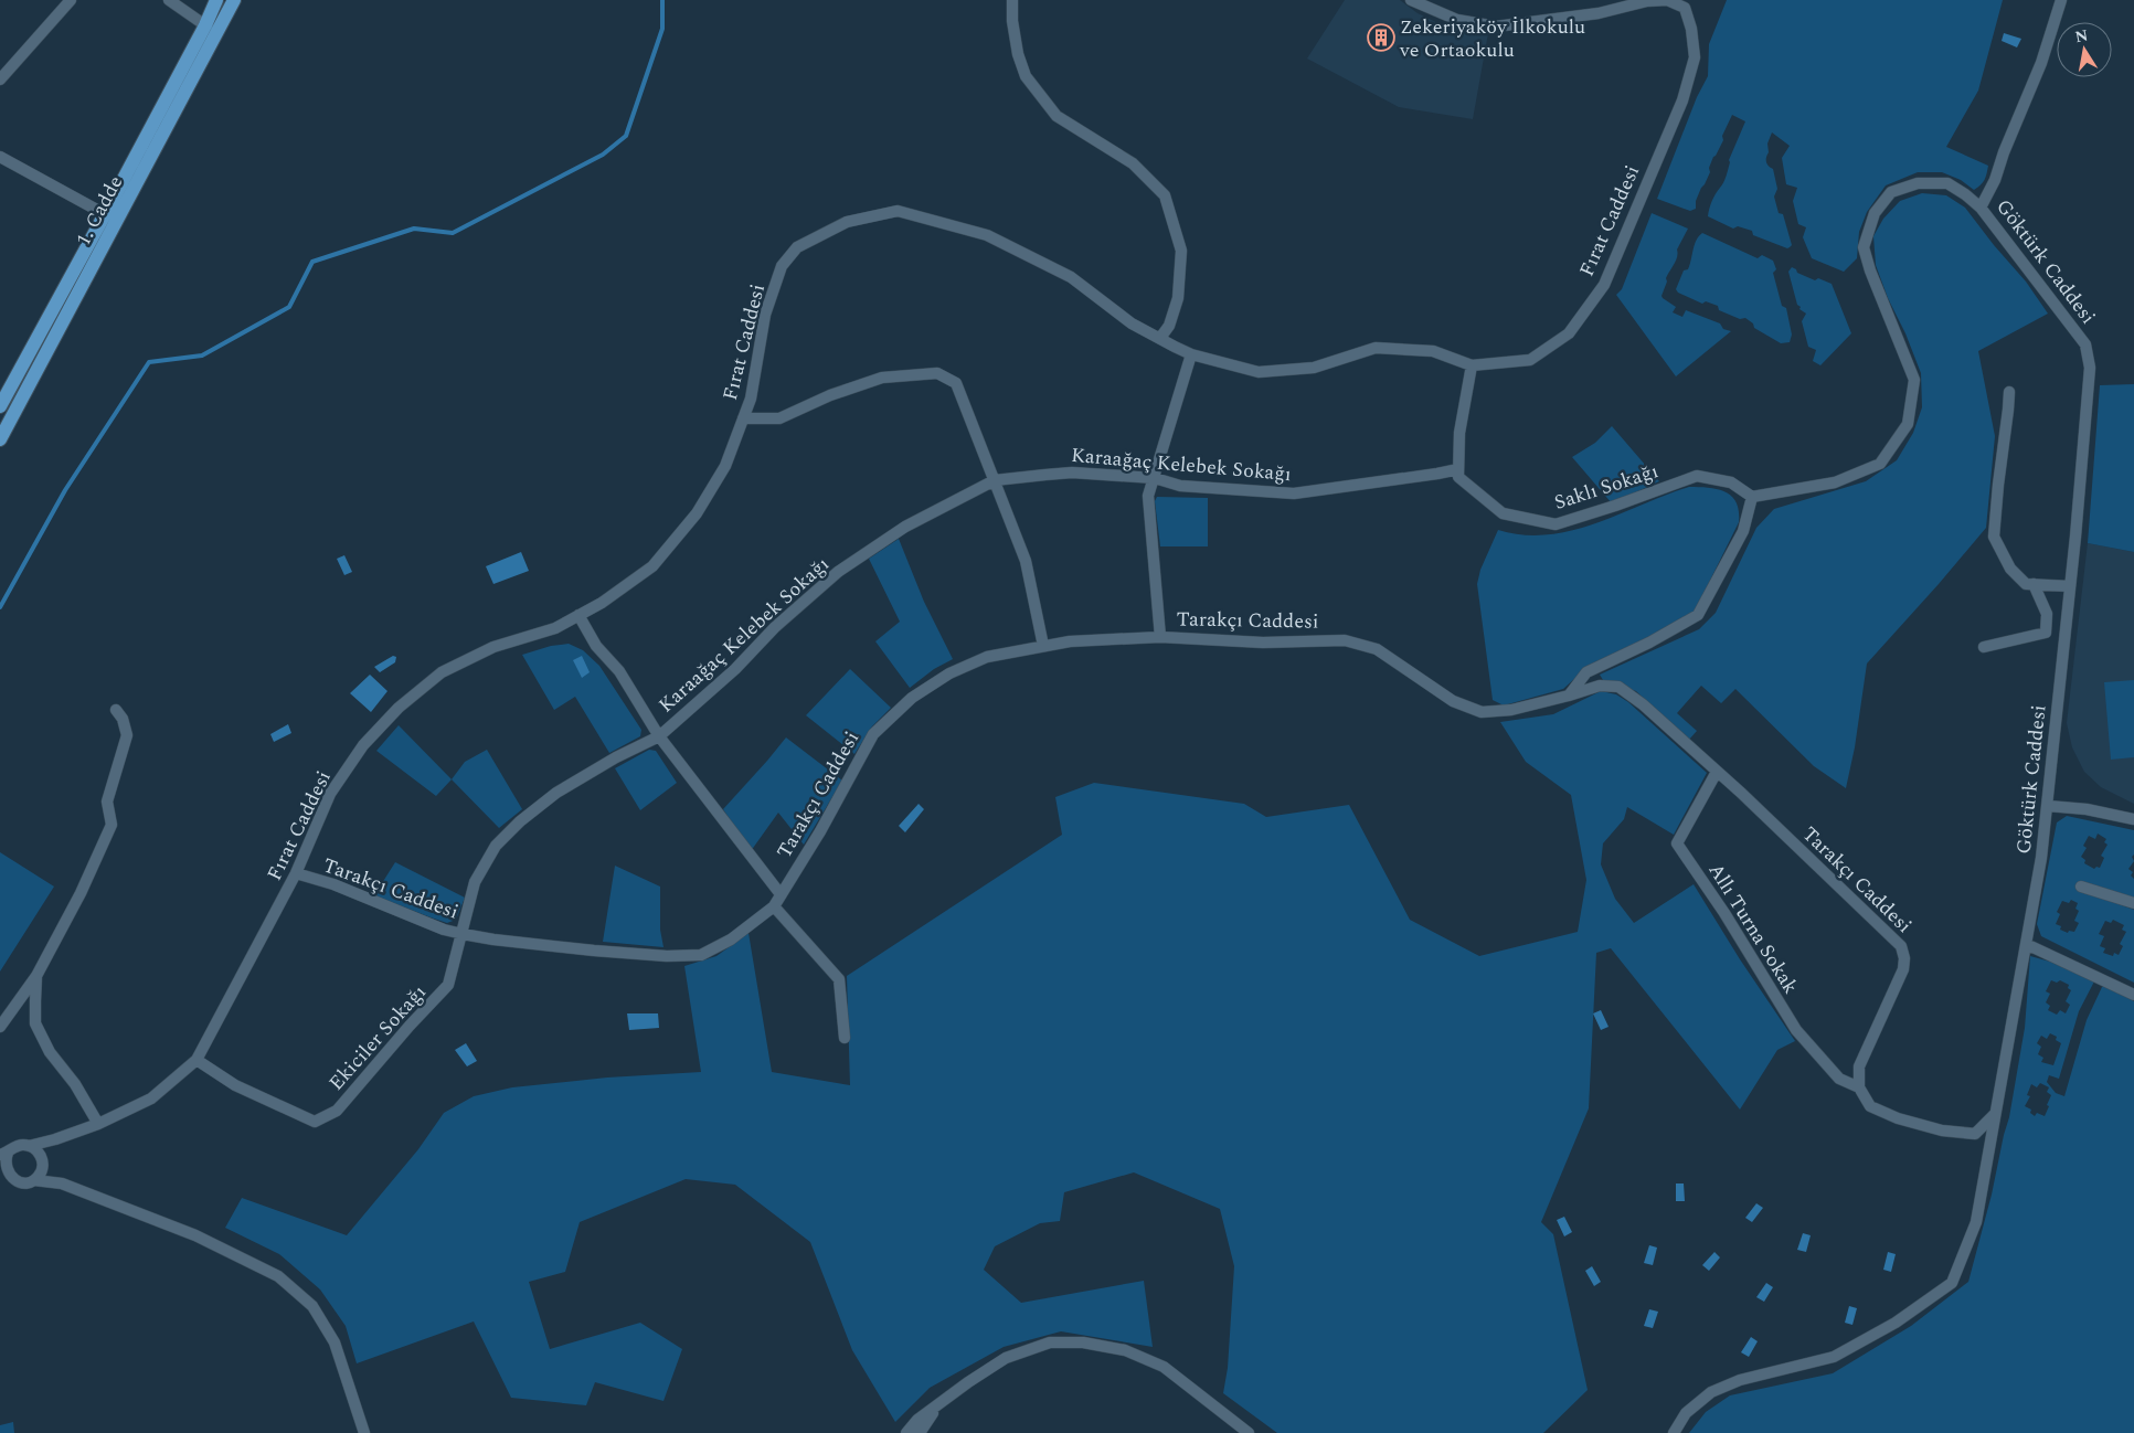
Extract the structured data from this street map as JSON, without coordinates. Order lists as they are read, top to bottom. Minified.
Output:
{"streets":{"main road":["1. Cadde"],"street":["Fırat Caddesi","Göktürk Caddesi","Karaağaç Kelebek Sokağı","Saklı Sokağı","Tarakçı Caddesi","Allı Turna Sokak","Ekiciler Sokağı"]},"crossings":[["Fırat Caddesi","Tarakçı Caddesi"],["Fırat Caddesi","Ekiciler Sokağı"],["Karaağaç Kelebek Sokağı","Saklı Sokağı"],["Karaağaç Kelebek Sokağı","Tarakçı Caddesi"],["Karaağaç Kelebek Sokağı","Ekiciler Sokağı"],["Tarakçı Caddesi","Allı Turna Sokak"],["Tarakçı Caddesi","Ekiciler Sokağı"]],"places":{"building":["Zekeriyaköy İlkokulu ve Ortaokulu"]},"north":"top"}
